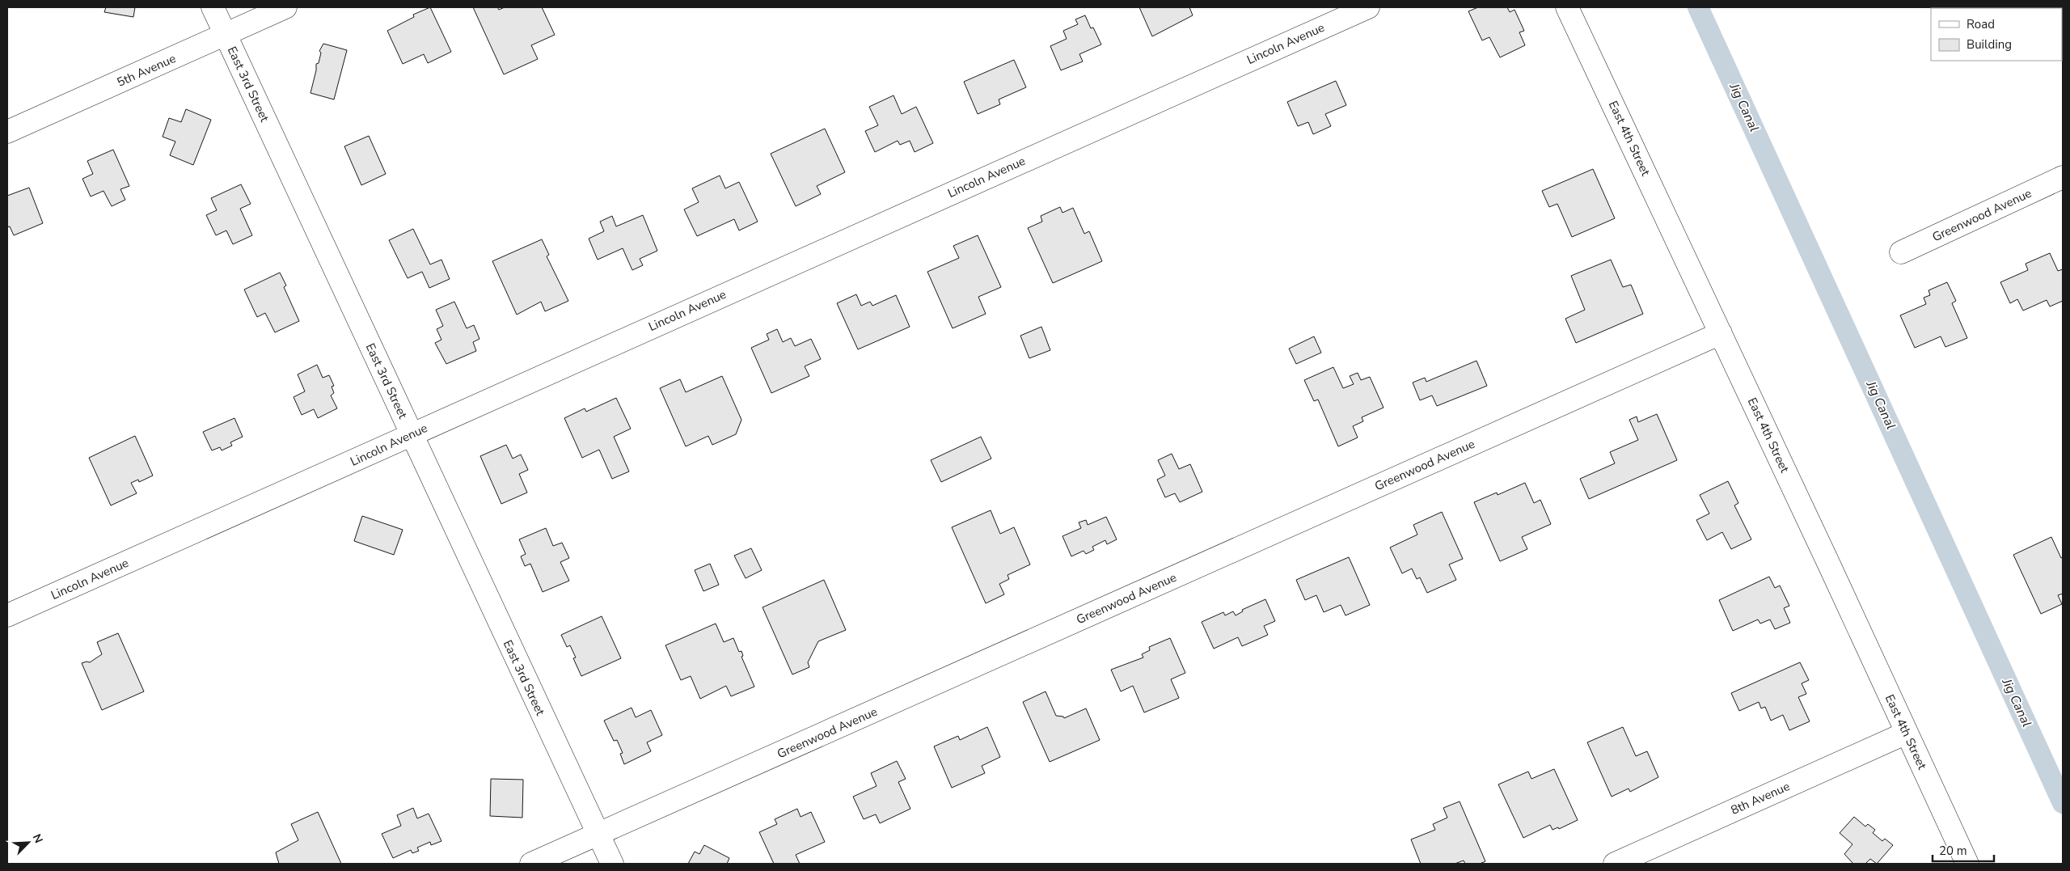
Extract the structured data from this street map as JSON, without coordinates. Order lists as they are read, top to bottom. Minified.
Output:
{"streets":{"street":["Lincoln Avenue","5th Avenue","East 3rd Street","East 4th Street","Greenwood Avenue","8th Avenue"]},"crossings":[["Lincoln Avenue","East 3rd Street"],["5th Avenue","East 3rd Street"],["East 3rd Street","Greenwood Avenue"],["East 4th Street","Greenwood Avenue"],["East 4th Street","8th Avenue"]],"water":["Jig Canal"],"legend":["Road","Building"],"scale_bar":"20 m","north":"top right"}
